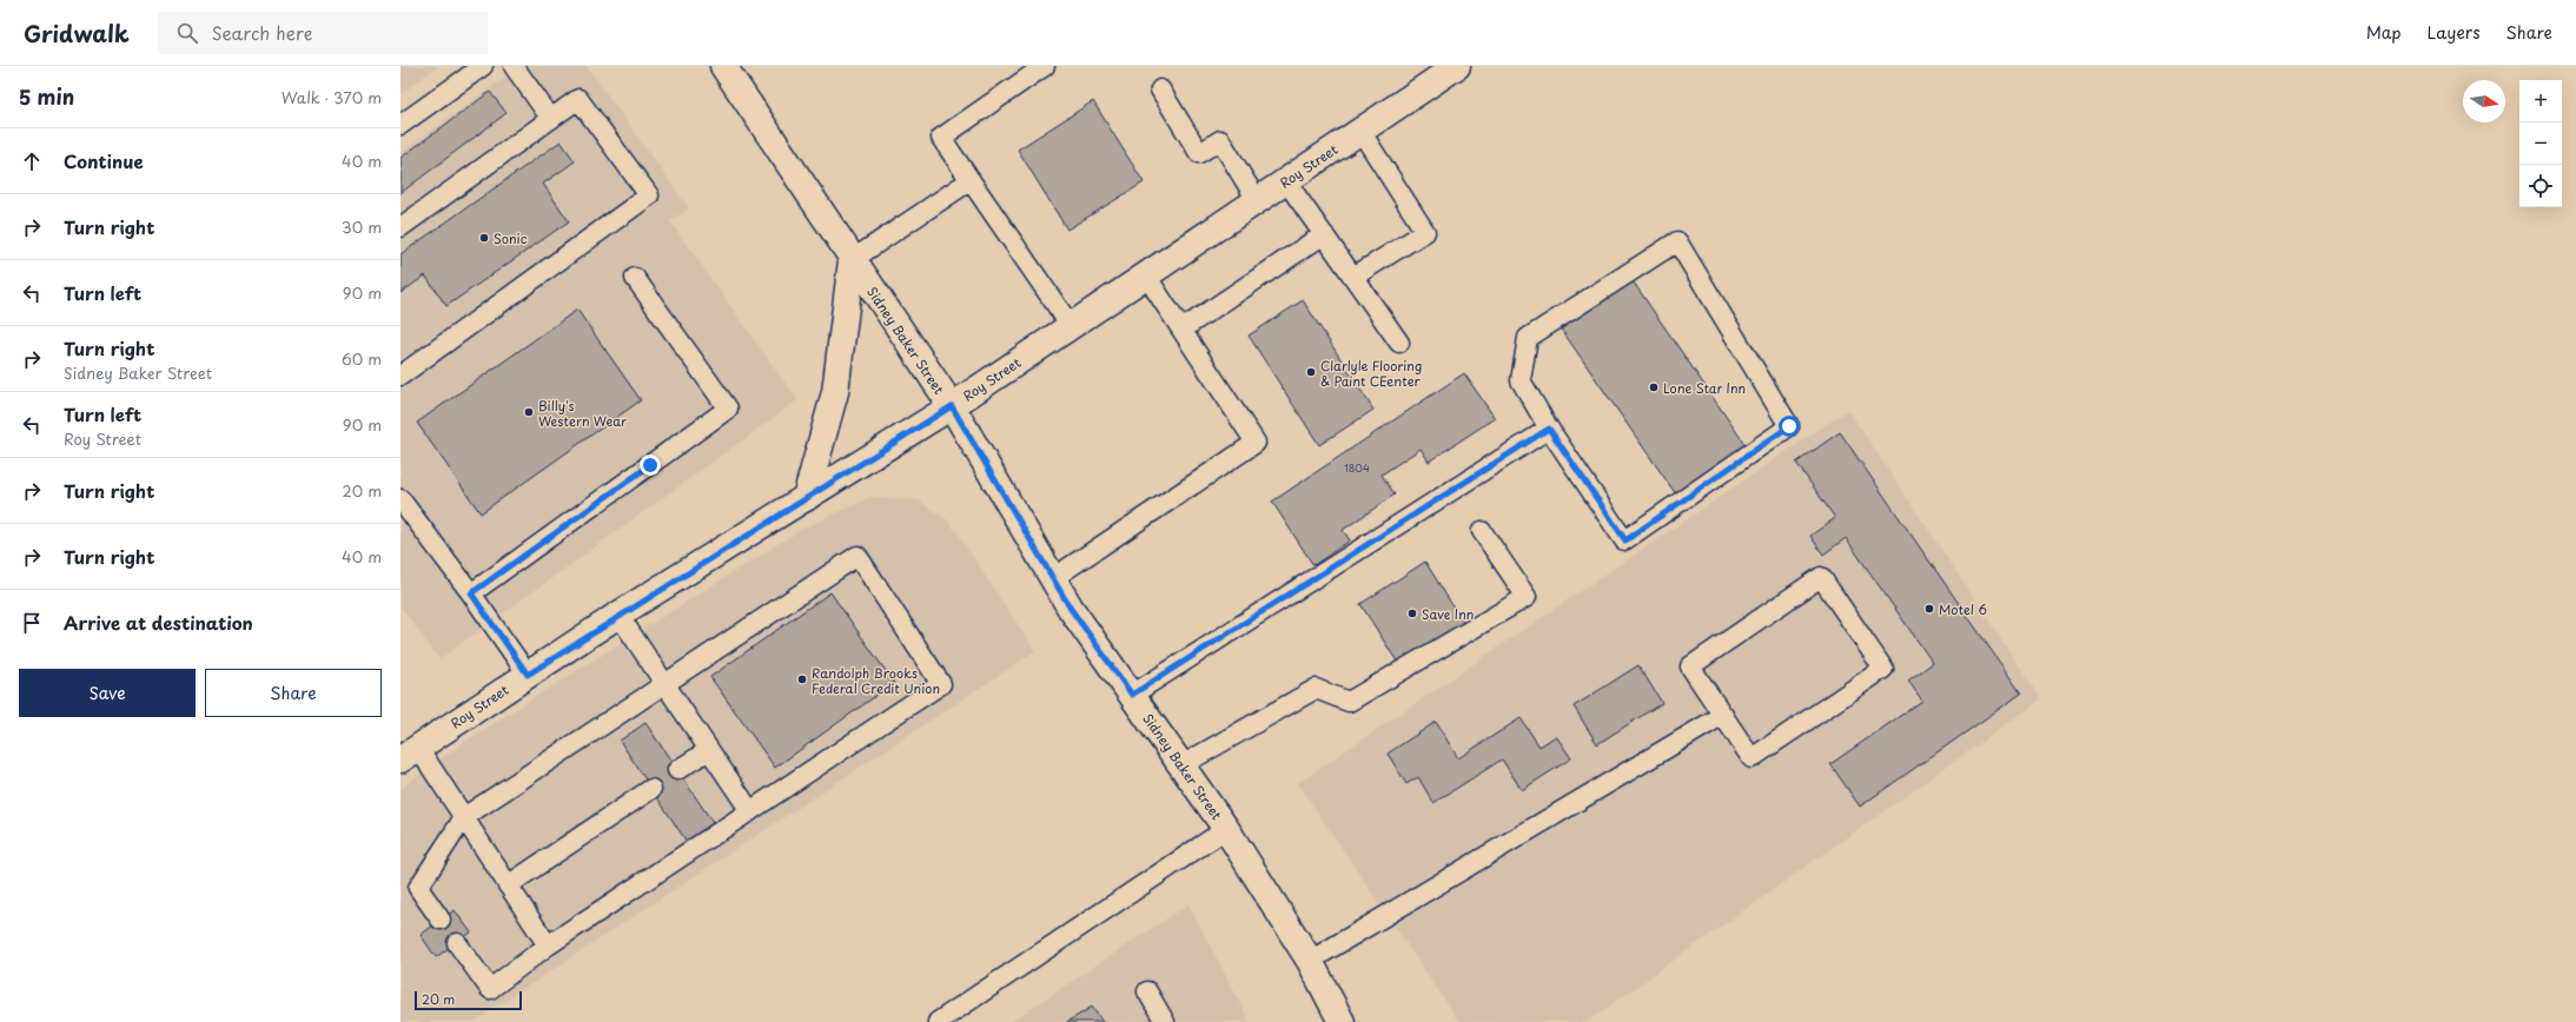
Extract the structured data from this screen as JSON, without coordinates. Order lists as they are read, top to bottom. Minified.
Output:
{"streets":{"main road":["Roy Street","Sidney Baker Street"]},"crossings":[["Roy Street","Sidney Baker Street"]],"places":["Sonic","Clarlyle Flooring & Paint CEenter","Lone Star Inn","Billy's Western Wear","Motel 6","Save Inn","Randolph Brooks Federal Credit Union"],"house_numbers":["1804"],"scale_bar":"20 m","north":"right","page":{"header":"Gridwalk","search":"Search here","nav":["Map","Layers","Share"],"heading":["5 min","Walk · 370 m"],"map_buttons":["+","−"],"list":[["Continue","40 m"],["Turn right","30 m"],["Turn left","90 m"],["Turn right","Sidney Baker Street","60 m"],["Turn left","Roy Street","90 m"],["Turn right","20 m"],["Turn right","40 m"],"Arrive at destination"],"buttons":["Save","Share"],"scale":"20 m"}}
